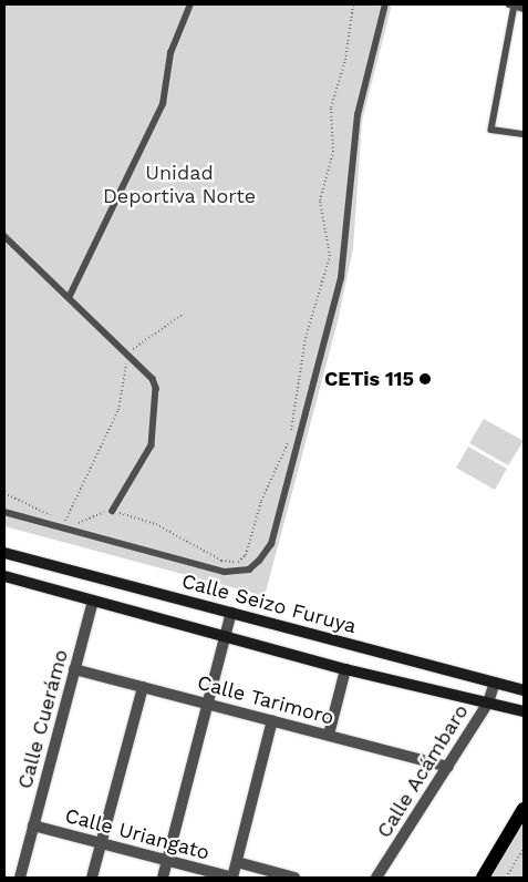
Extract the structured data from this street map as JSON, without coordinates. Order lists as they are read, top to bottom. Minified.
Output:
{"streets":{"street":["Calle Seizo Furuya","Calle Tarimoro","Calle Cuerámo","Calle Acámbaro","Calle Uriangato"]},"crossings":[["Calle Seizo Furuya","Calle Acámbaro"],["Calle Tarimoro","Calle Cuerámo"],["Calle Tarimoro","Calle Acámbaro"],["Calle Cuerámo","Calle Uriangato"]],"parks":["Unidad Deportiva Norte"],"places":["CETis 115"]}
